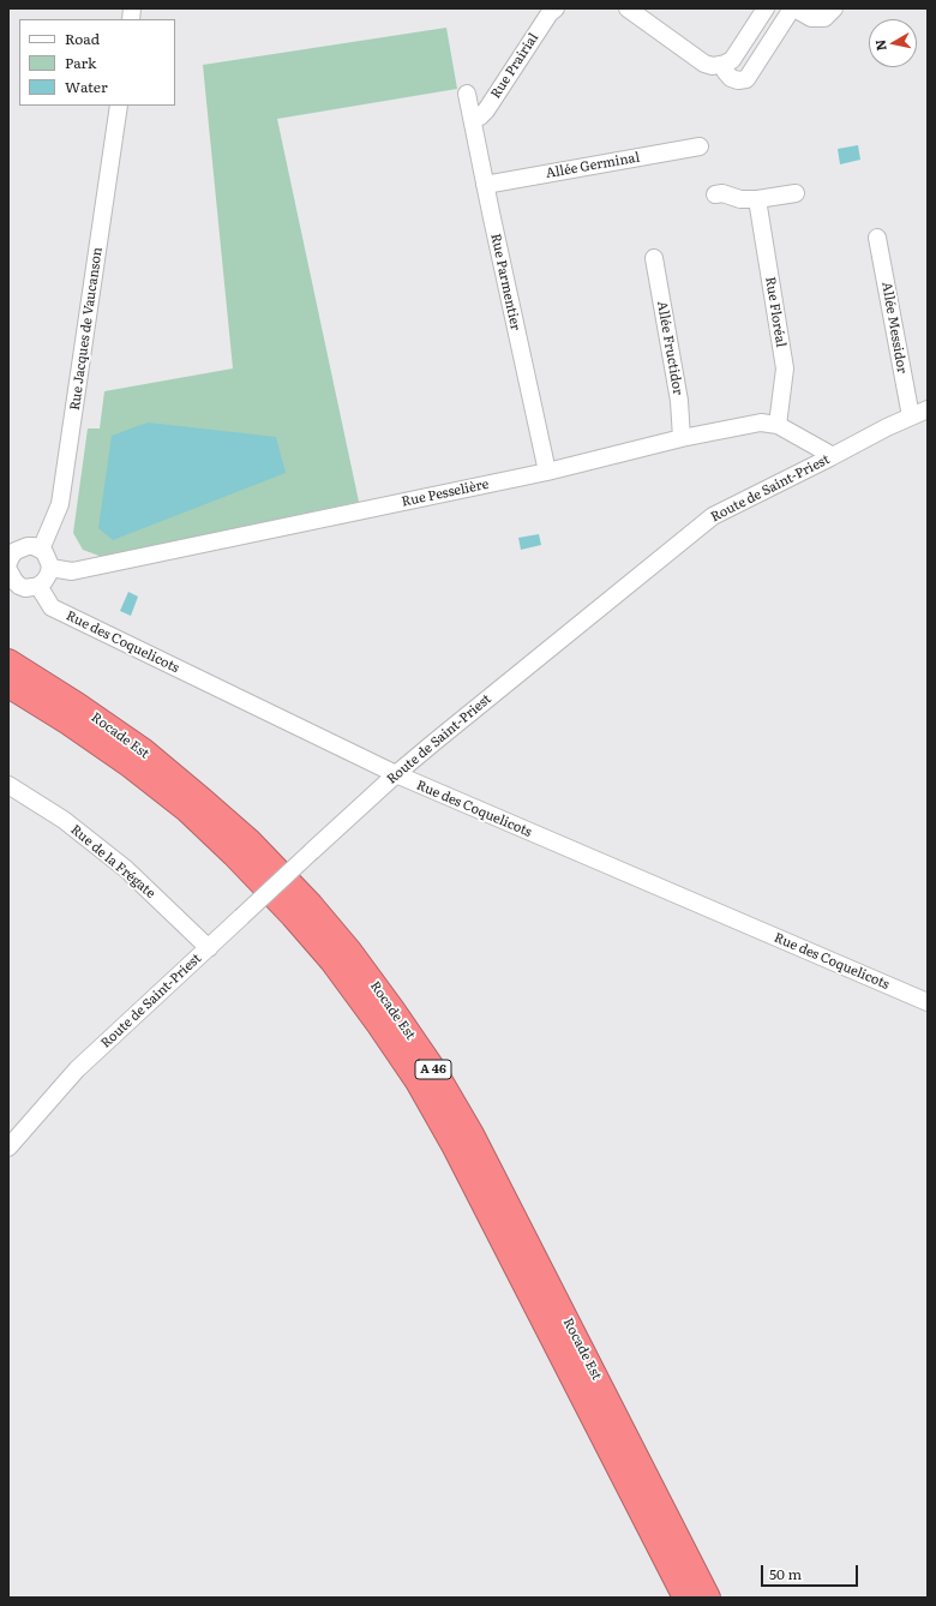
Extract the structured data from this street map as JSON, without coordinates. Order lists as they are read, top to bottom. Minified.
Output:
{"streets":{"highway":["Rocade Est","A 46"],"street":["Rue Prairial","Allée Germinal","Rue Parmentier","Rue Floréal","Allée Messidor","Rue Jacques de Vaucanson","Allée Fructidor","Route de Saint-Priest","Rue Pesselière","Rue des Coquelicots","Rue de la Frégate"]},"crossings":[["Rue Prairial","Rue Parmentier"],["Allée Germinal","Rue Parmentier"],["Rue Parmentier","Rue Pesselière"],["Rue Floréal","Rue Pesselière"],["Allée Messidor","Route de Saint-Priest"],["Allée Fructidor","Rue Pesselière"],["Route de Saint-Priest","Rue Pesselière"],["Route de Saint-Priest","Rue des Coquelicots"],["Route de Saint-Priest","Rue de la Frégate"]],"legend":["Road","Park","Water"],"scale_bar":"50 m","north":"left"}
